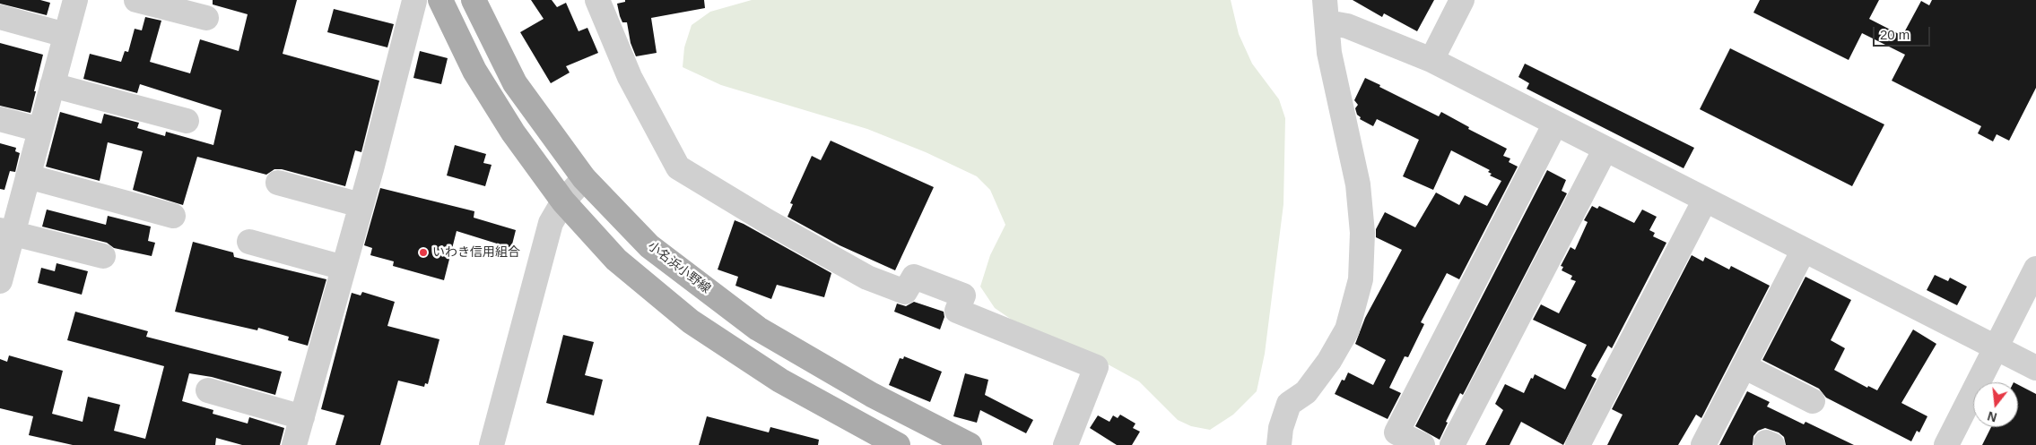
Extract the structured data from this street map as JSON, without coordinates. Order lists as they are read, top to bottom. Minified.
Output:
{"streets":{"main road":["小名浜小野線"]},"places":["いわき信用組合"],"scale_bar":"20 m","north":"bottom"}
